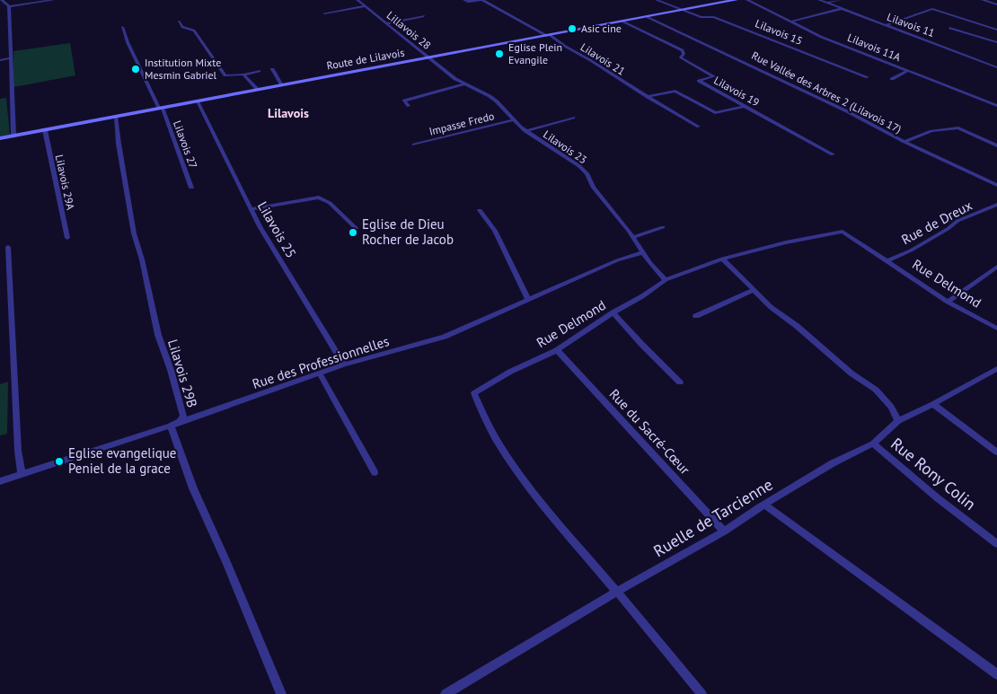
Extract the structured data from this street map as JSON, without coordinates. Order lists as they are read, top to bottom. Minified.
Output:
{"streets":{"main road":["Route de Lilavois"],"street":["Lilavois 11","Lillavois 28","Lilavois 15","Lilavois 11A","Lilavois 21","Lilavois 19","Rue Vallée des Arbres 2 (Lilavois 17)","Impasse Fredo","Lilavois 27","Lilavois 23","Lilavois 29A","Rue de Dreux","Lilavois 25","Rue Delmond","Rue des Professionnelles","Lilavois 29B","Rue du Sacré-Cœur","Rue Rony Colin","Ruelle de Tarcienne"]},"crossings":[["Lillavois 28","Route de Lilavois"],["Lillavois 28","Lilavois 23"],["Lilavois 15","Route de Lilavois"],["Route de Lilavois","Lilavois 21"],["Route de Lilavois","Lilavois 19"],["Route de Lilavois","Rue Vallée des Arbres 2 (Lilavois 17)"],["Route de Lilavois","Lilavois 27"],["Route de Lilavois","Lilavois 23"],["Route de Lilavois","Lilavois 29A"],["Route de Lilavois","Lilavois 25"],["Route de Lilavois","Lilavois 29B"],["Impasse Fredo","Lilavois 23"],["Lilavois 23","Rue Delmond"],["Lilavois 23","Rue des Professionnelles"],["Rue de Dreux","Rue Delmond"],["Lilavois 25","Rue des Professionnelles"],["Rue Delmond","Rue du Sacré-Cœur"],["Rue Delmond","Ruelle de Tarcienne"],["Rue des Professionnelles","Lilavois 29B"],["Rue du Sacré-Cœur","Ruelle de Tarcienne"],["Rue Rony Colin","Ruelle de Tarcienne"]],"districts":["Lilavois"],"places":["Asic cine","Eglise Plein Evangile","Institution Mixte Mesmin Gabriel","Eglise de Dieu Rocher de Jacob","Eglise evangelique Peniel de la grace"]}
